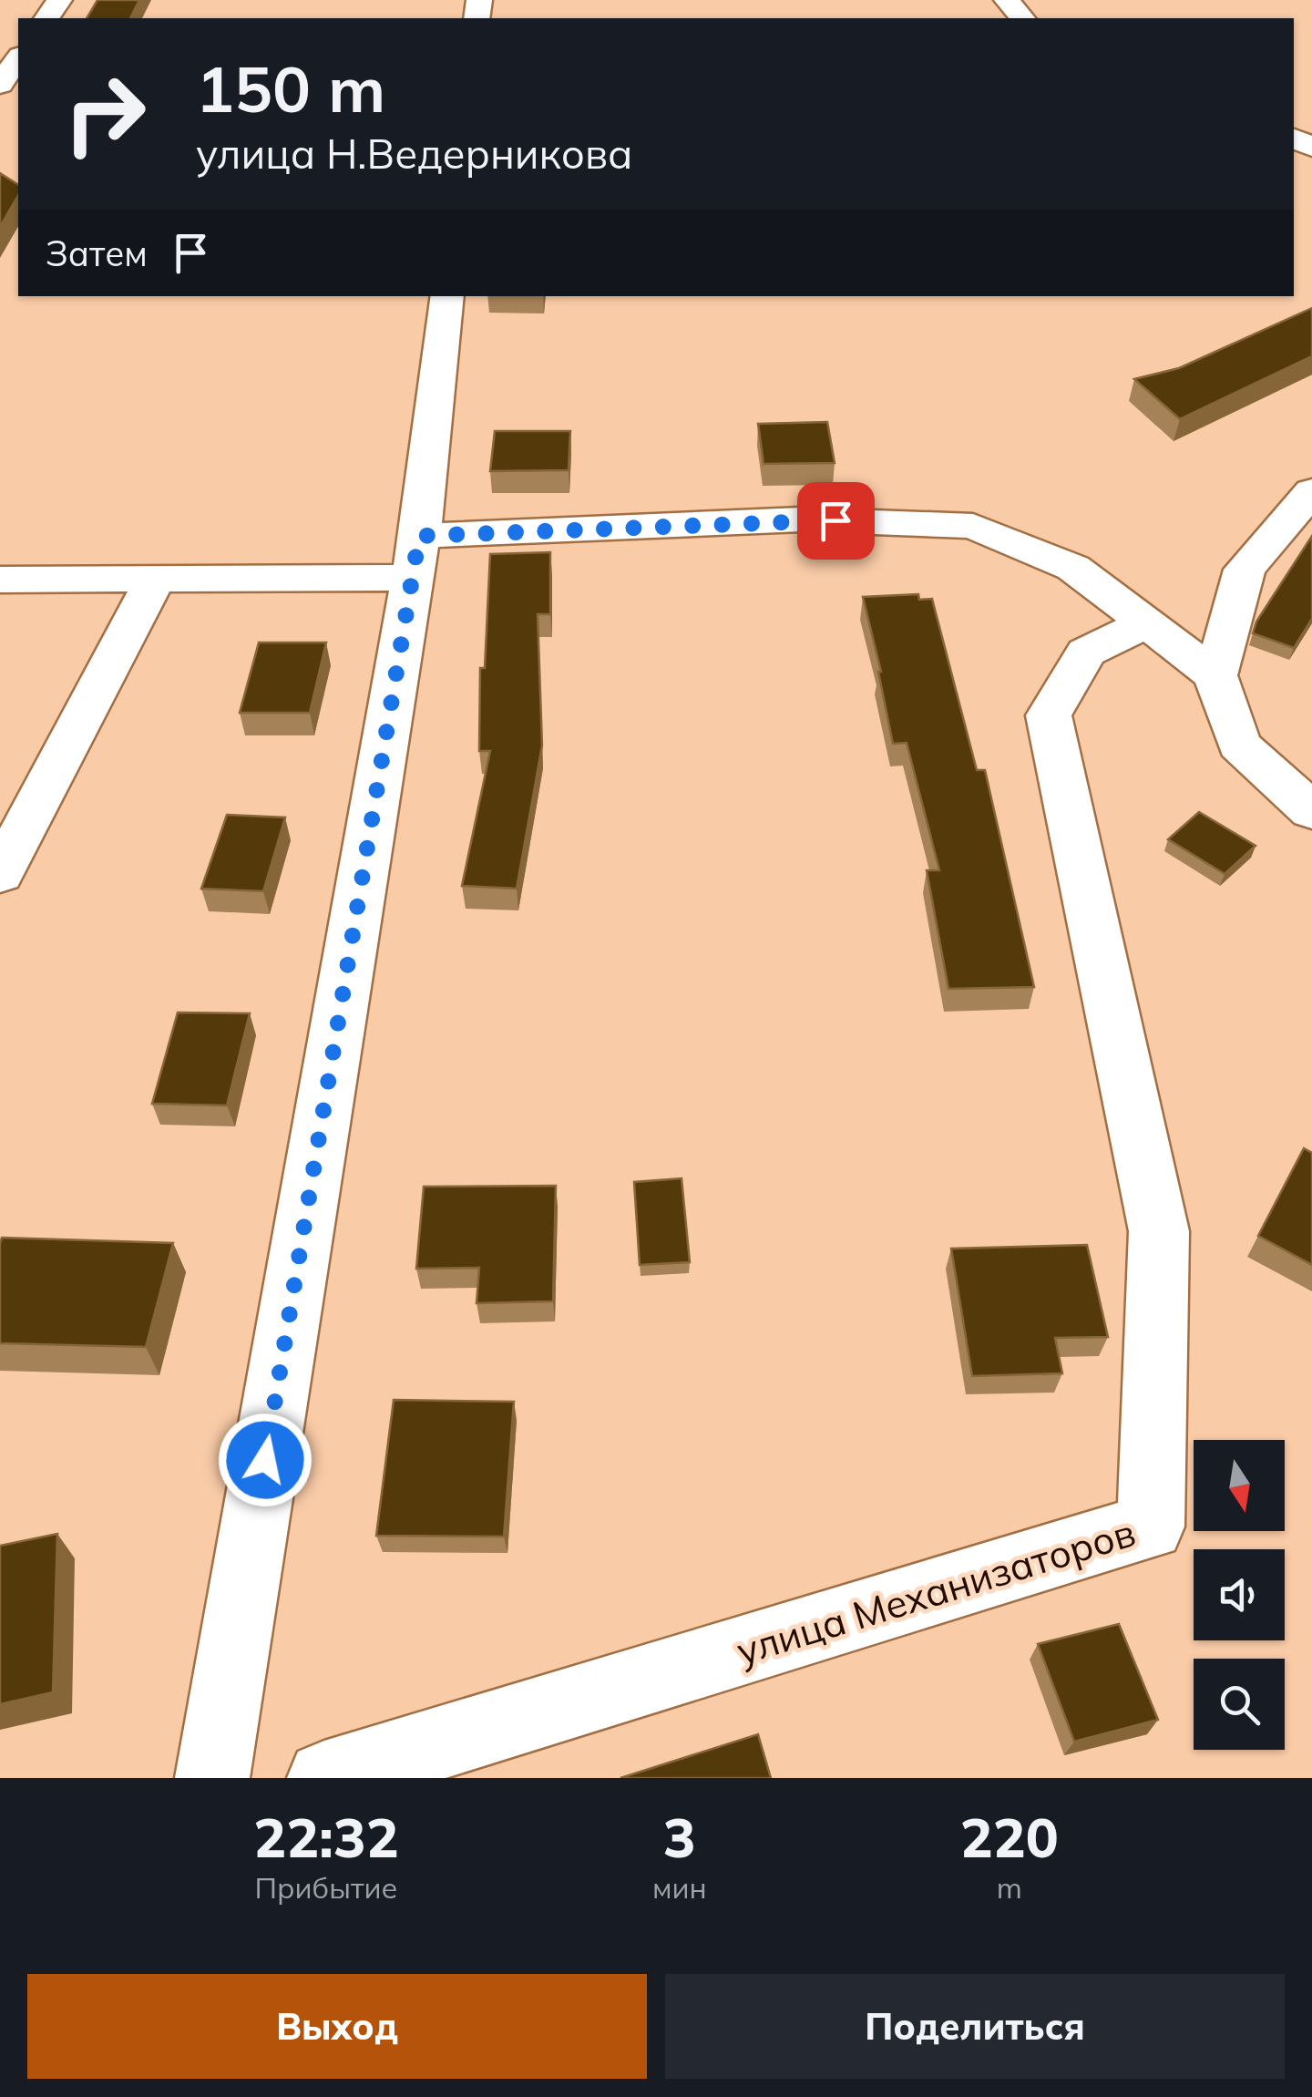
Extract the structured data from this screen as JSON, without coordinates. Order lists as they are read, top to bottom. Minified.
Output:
{"streets":{"street":["улица Механизаторов"]},"north":"bottom","page":{"turn":["150 m","улица Н.Ведерникова"],"then":"Затем","eta":["22:32","Прибытие","3","мин","220","m"],"buttons":["Выход","Поделиться"]}}
